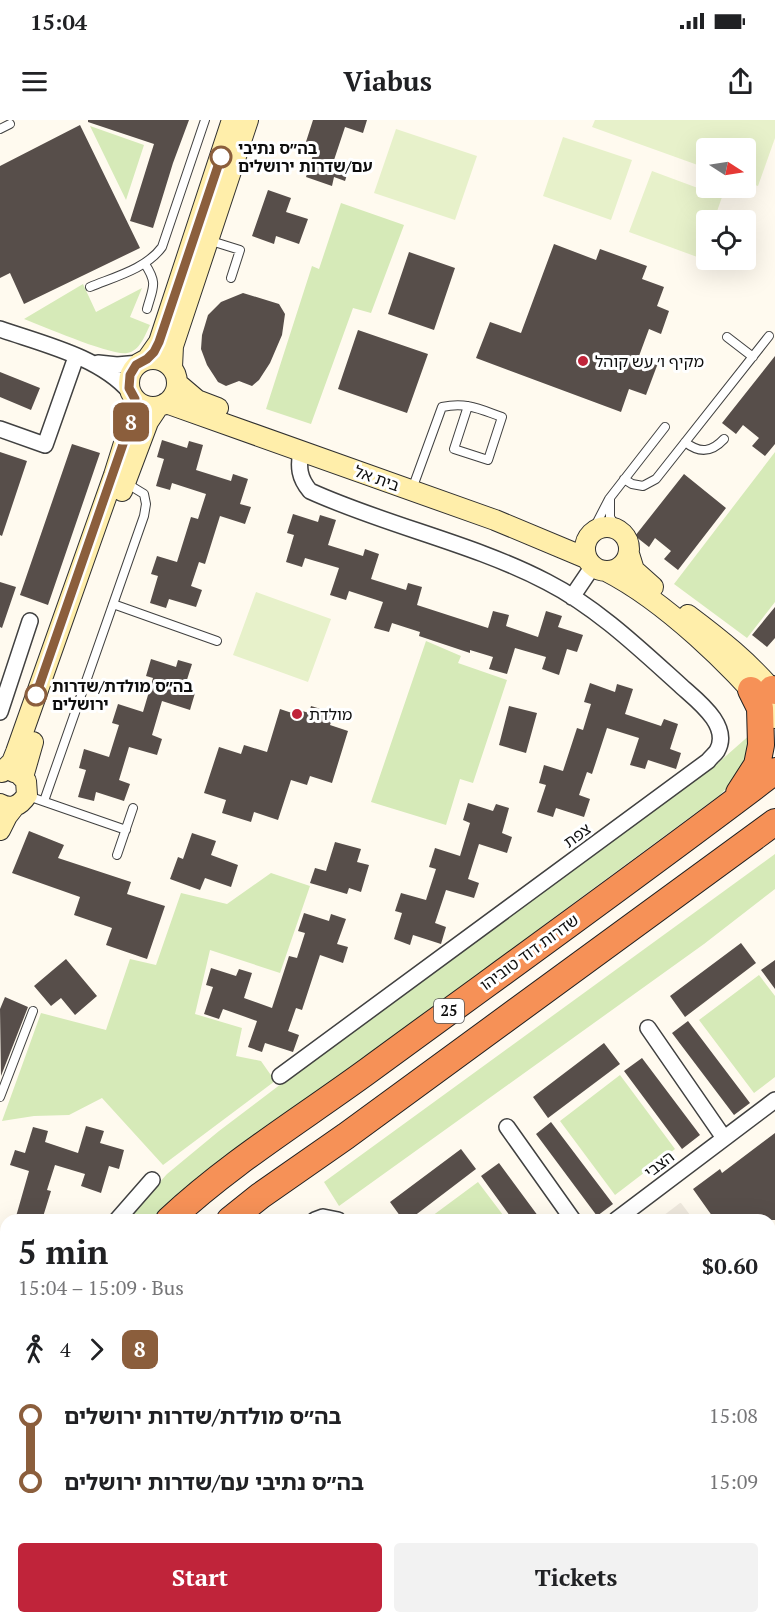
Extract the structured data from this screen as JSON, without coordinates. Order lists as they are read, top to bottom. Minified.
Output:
{"streets":{"highway":["שדרות דוד טוביהו","25"],"street":["בית אל","צפת","הצבי"]},"crossings":[["בית אל","צפת"]],"places":["בה״ס נתיבי עם/שדרות ירושלים","מקיף ו׳ עש קוהל","בה״ס מולדת/שדרות ירושלים","מולדת"],"lines":["bus line 8"],"north":"right","page":{"status":"15:04","header":"Viabus","on_map":"8","heading":["5 min","15:04 – 15:09 · Bus","$0.60"],"legs":["4","8"],"list":[{"name":"בה״ס מולדת/שדרות ירושלים","value":"15:08"},{"name":"בה״ס נתיבי עם/שדרות ירושלים","value":"15:09"}],"buttons":["Start","Tickets"]}}
